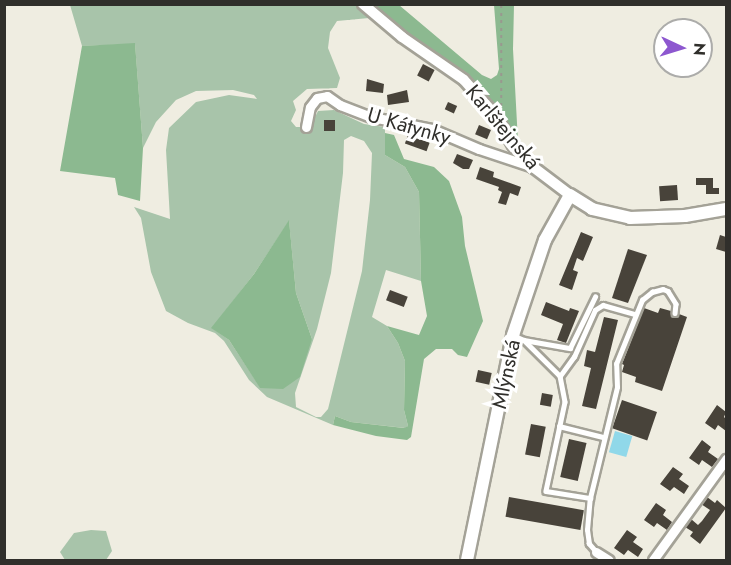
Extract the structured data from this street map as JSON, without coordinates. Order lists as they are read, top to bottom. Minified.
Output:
{"streets":{"main road":["Karlštejnská","Mlýnská"],"street":["U Kátynky"]},"crossings":[["U Kátynky","Karlštejnská"],["Karlštejnská","Mlýnská"]],"north":"right"}
